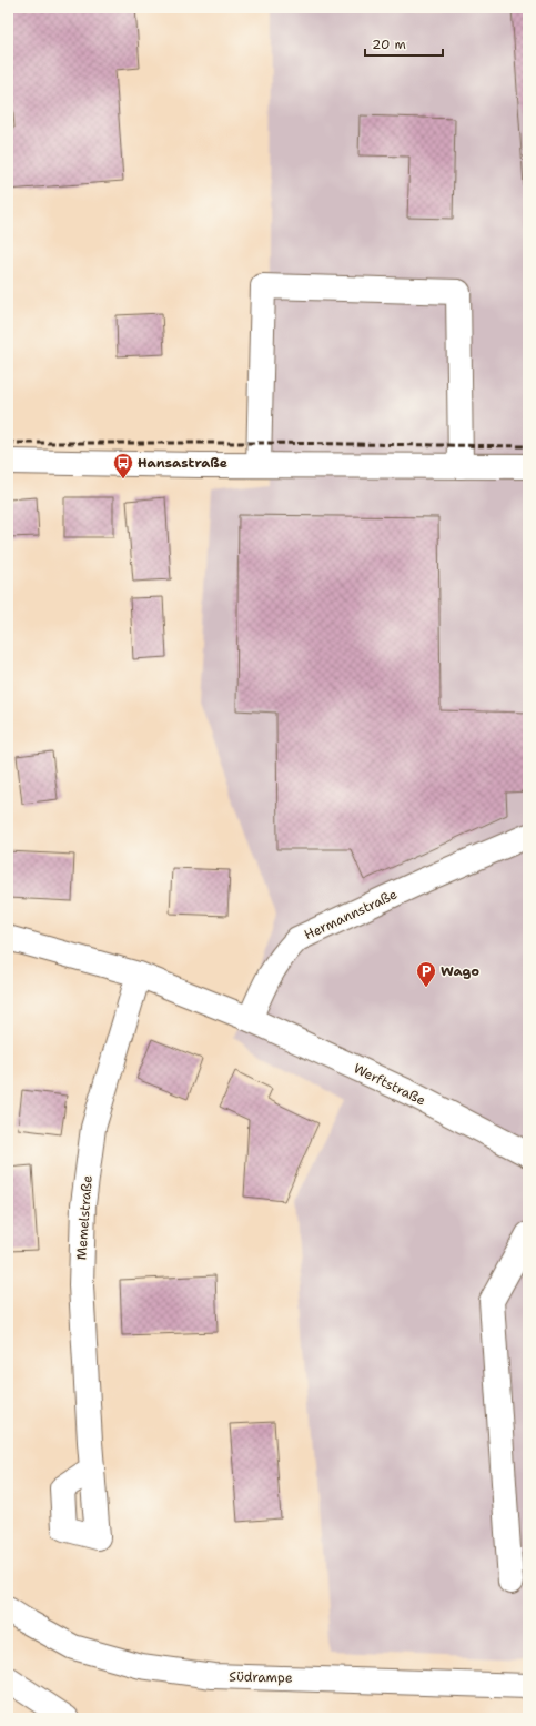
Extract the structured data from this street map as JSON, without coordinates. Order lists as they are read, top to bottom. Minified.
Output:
{"streets":{"street":["Hermannstraße","Werftstraße","Memelstraße","Südrampe"]},"crossings":[["Hermannstraße","Werftstraße"]],"places":{"bus stop":["Hansastraße"],"parking":["Wago"]},"scale_bar":"20 m"}
